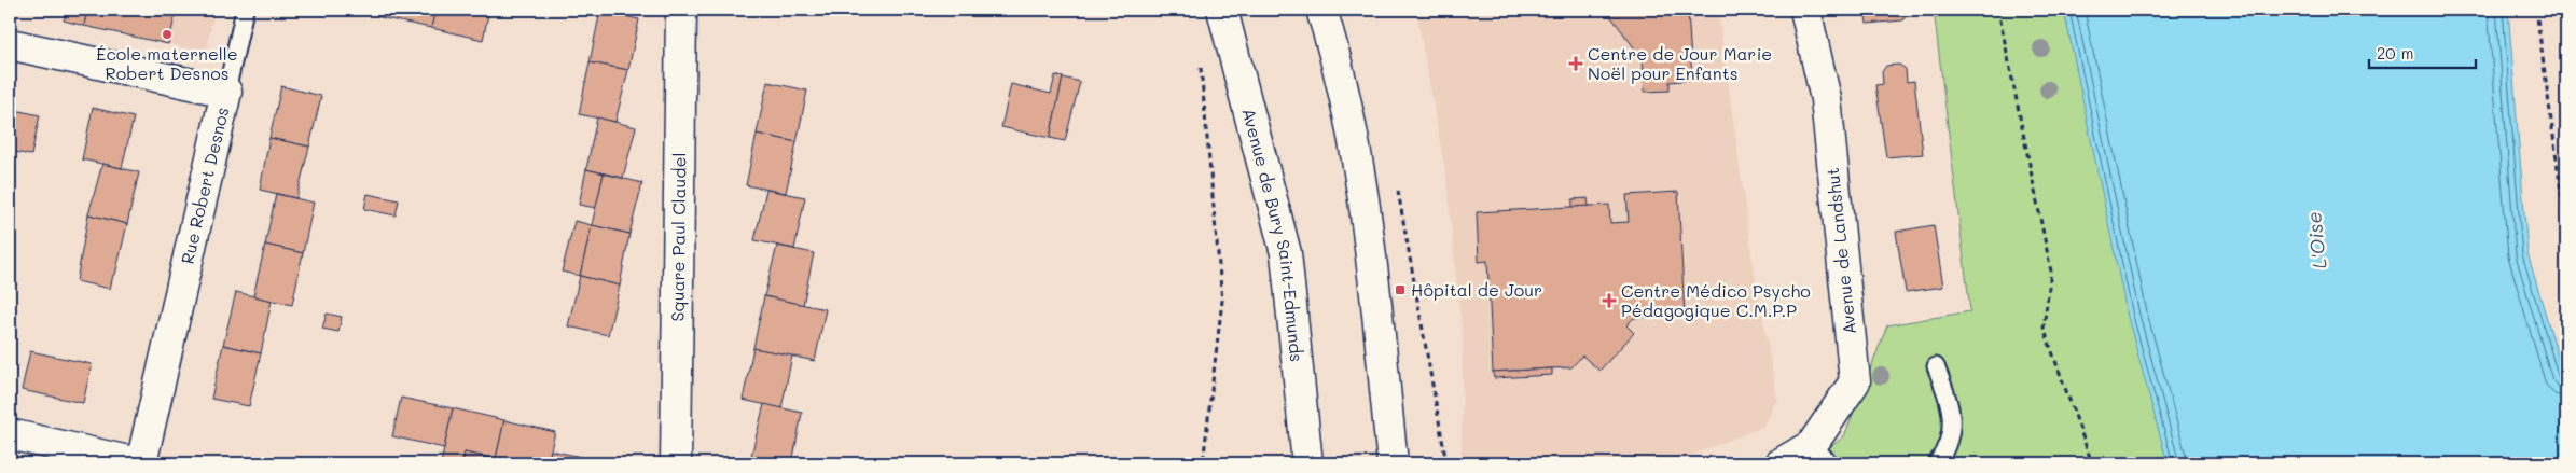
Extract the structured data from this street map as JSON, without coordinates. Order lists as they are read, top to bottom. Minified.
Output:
{"streets":{"street":["Rue Robert Desnos","Avenue de Bury Saint-Edmunds","Square Paul Claudel","Avenue de Landshut"]},"water":["L'Oise"],"places":{"other":["École maternelle Robert Desnos"],"health":["Centre de Jour Marie Noël pour Enfants","Centre Médico Psycho Pédagogique C.M.P.P"],"transit":["Hôpital de Jour"]},"scale_bar":"20 m"}
